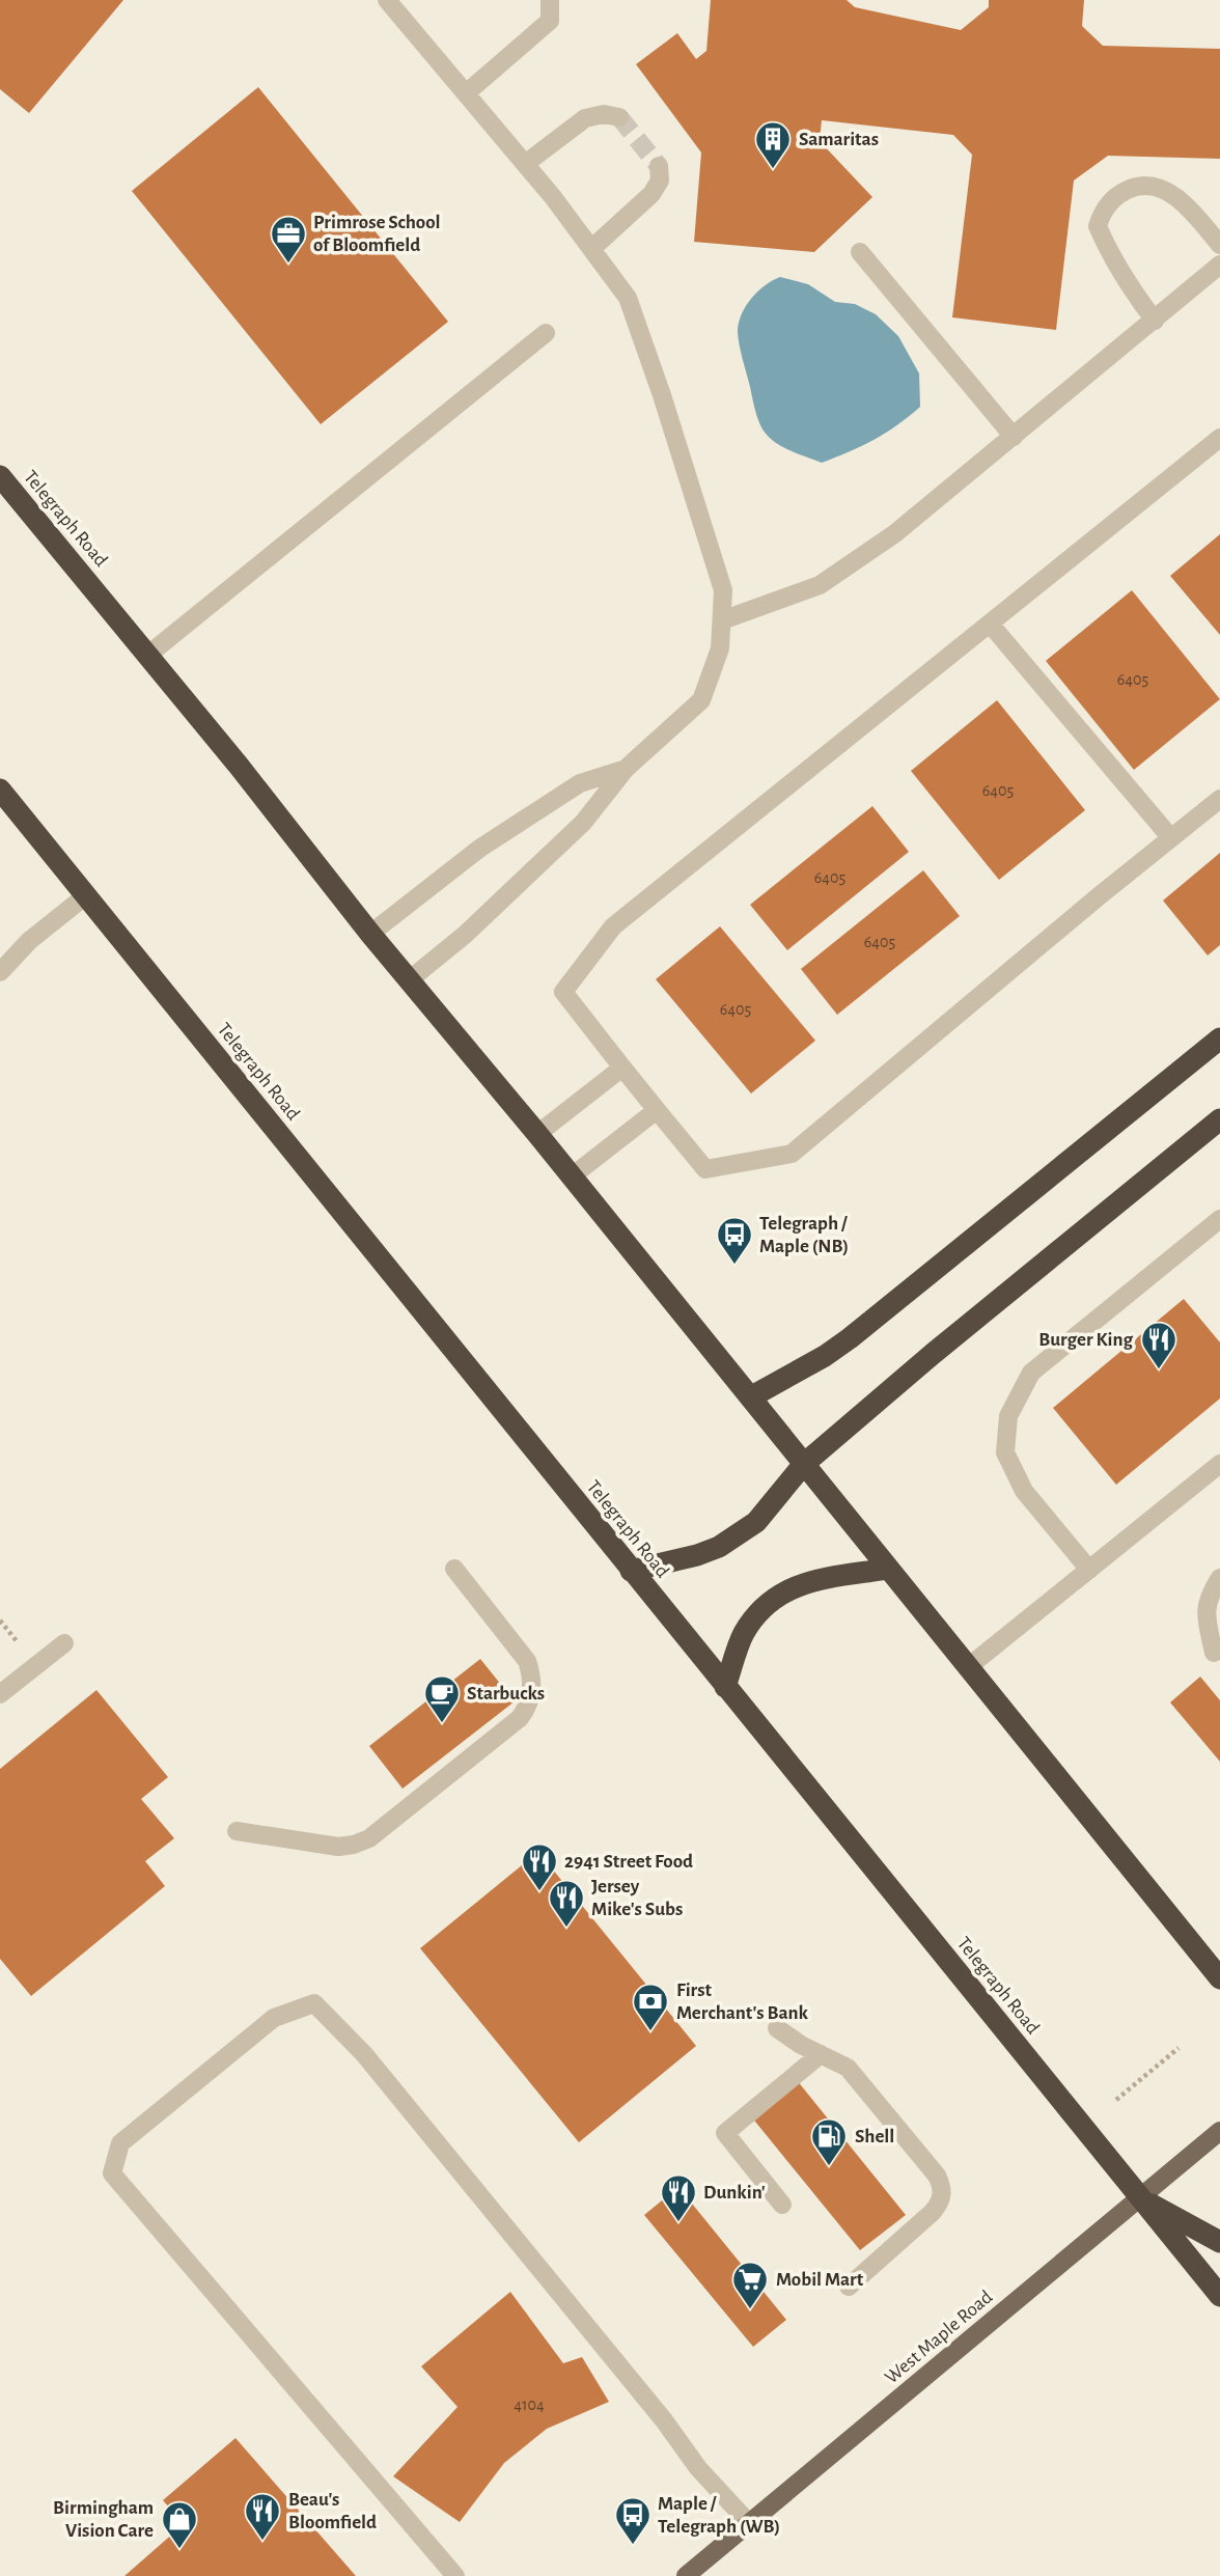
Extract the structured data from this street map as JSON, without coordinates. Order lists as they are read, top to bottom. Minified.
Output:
{"streets":{"highway":["Telegraph Road"],"main road":["West Maple Road"]},"crossings":[["Telegraph Road","West Maple Road"]],"places":{"building":["Samaritas"],"office":["Primrose School of Bloomfield"],"bus stop":["Telegraph / Maple (NB)","Maple / Telegraph (WB)"],"restaurant":["Burger King","2941 Street Food","Jersey Mike's Subs","Dunkin'","Beau's Bloomfield"],"cafe":["Starbucks"],"bank":["First Merchant's Bank"],"fuel station":["Shell"],"supermarket":["Mobil Mart"],"shop":["Birmingham Vision Care"]},"house_numbers":["6405","6405","6405","6405","6405","4104"]}
